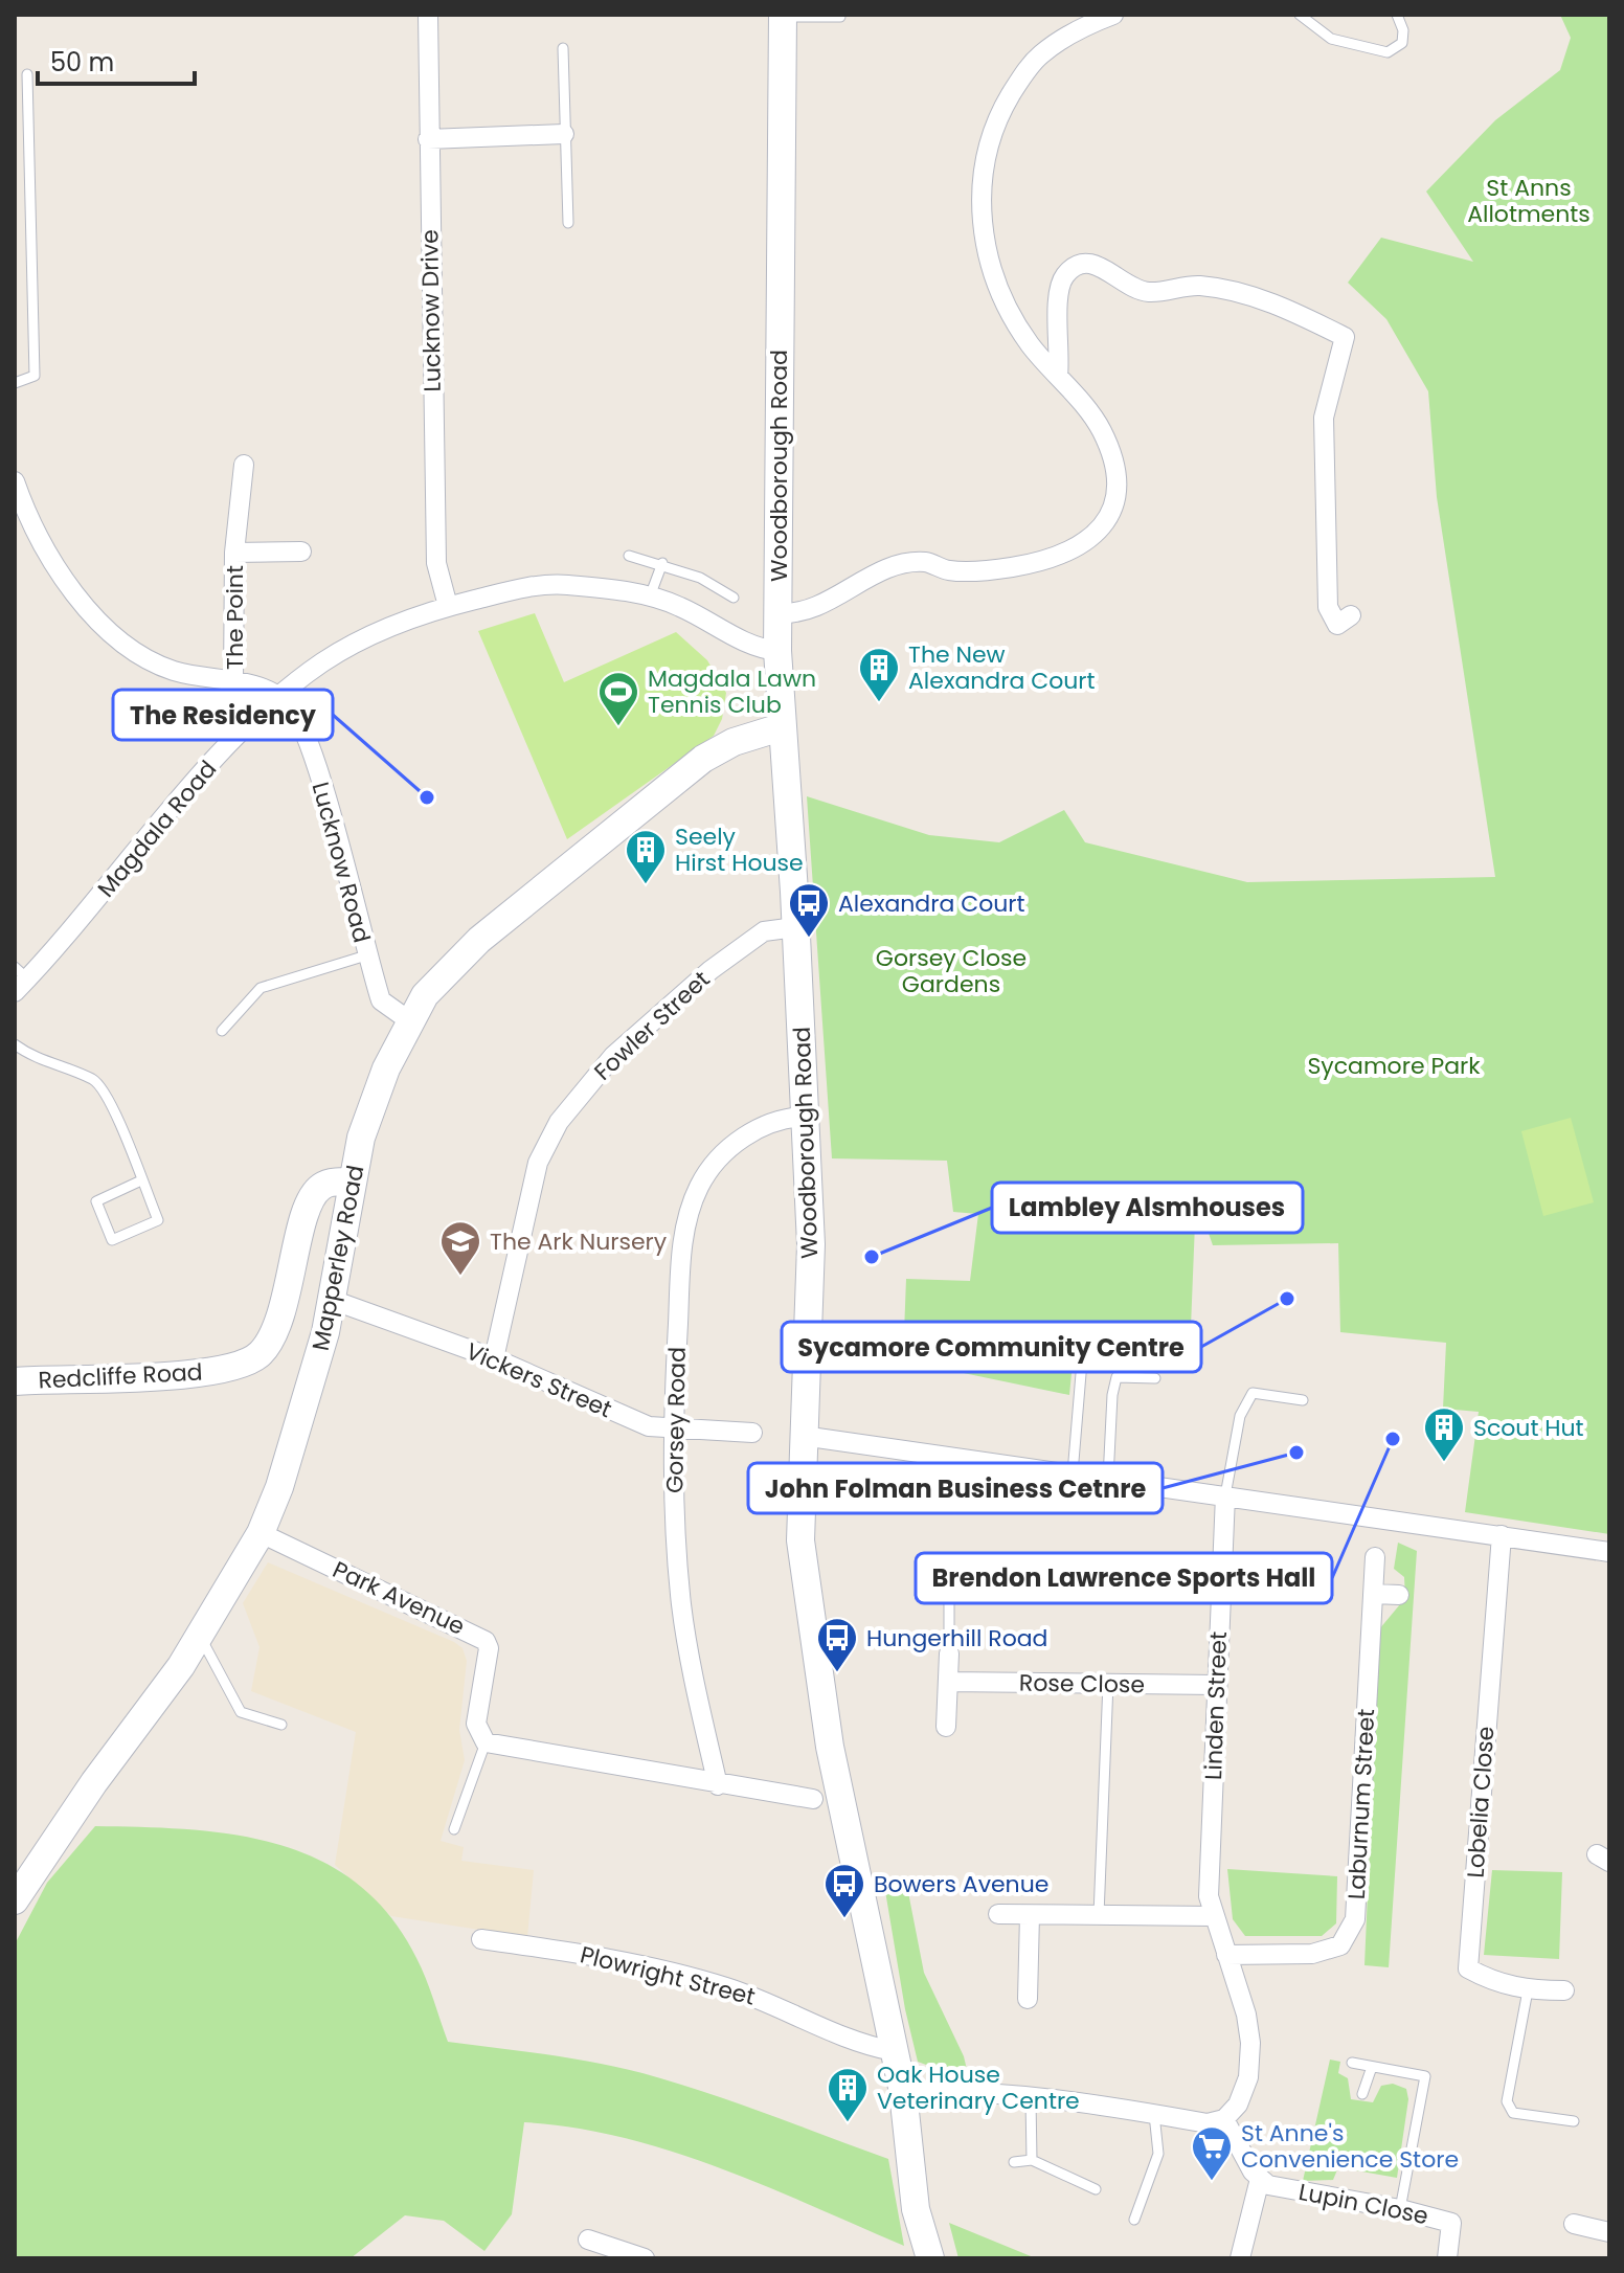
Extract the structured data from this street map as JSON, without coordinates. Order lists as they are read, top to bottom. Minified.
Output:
{"streets":{"main road":["Woodborough Road","Mapperley Road","Redcliffe Road"],"street":["Lucknow Drive","The Point","Magdala Road","Lucknow Road","Fowler Street","Vickers Street","Gorsey Road","Park Avenue","Rose Close","Linden Street","Lobelia Close","Laburnum Street","Plowright Street","Lupin Close"]},"crossings":[["Lucknow Drive","Magdala Road"],["Woodborough Road","Magdala Road"],["Woodborough Road","Fowler Street"],["Woodborough Road","Mapperley Road"],["Woodborough Road","Gorsey Road"],["Woodborough Road","Plowright Street"],["Magdala Road","Lucknow Road"],["Lucknow Road","Mapperley Road"],["Fowler Street","Vickers Street"],["Mapperley Road","Redcliffe Road"],["Mapperley Road","Vickers Street"],["Mapperley Road","Park Avenue"],["Vickers Street","Gorsey Road"],["Rose Close","Linden Street"],["Linden Street","Laburnum Street"]],"parks":["St Anns Allotments","Gorsey Close Gardens","Sycamore Park"],"places":{"building":["The New Alexandra Court","Seely Hirst House","Scout Hut","Oak House Veterinary Centre"],"sports":["Magdala Lawn Tennis Club"],"other":["The Residency","Lambley Alsmhouses","Sycamore Community Centre","Brendon Lawrence Sports Hall","John Folman Business Cetnre"],"bus stop":["Alexandra Court","Hungerhill Road","Bowers Avenue"],"school or university":["The Ark Nursery"],"supermarket":["St Anne's Convenience Store"]},"scale_bar":"50 m"}
